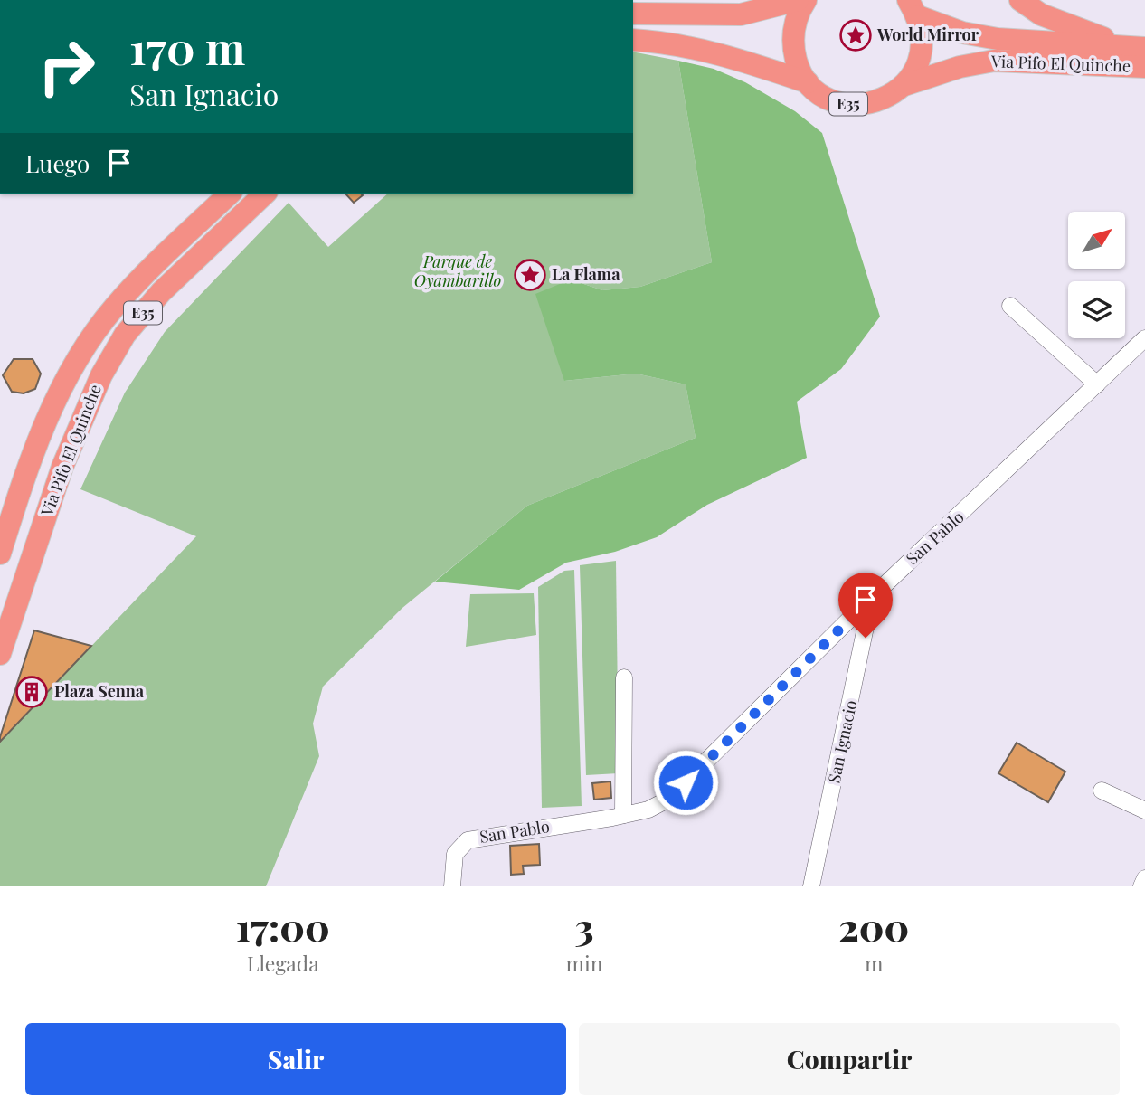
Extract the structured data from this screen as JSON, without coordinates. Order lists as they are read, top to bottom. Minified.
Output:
{"streets":{"highway":["Via Pifo El Quinche","E35"],"street":["San Pablo","San Ignacio"]},"crossings":[["Via Pifo El Quinche","E35"],["San Pablo","San Ignacio"]],"parks":["Parque de Oyambarillo"],"places":{"place":["World Mirror","La Flama"],"building":["Plaza Senna"]},"north":"top right","page":{"turn":["170 m","San Ignacio"],"then":"Luego","eta":["17:00","Llegada","3","min","200","m"],"buttons":["Salir","Compartir"]}}
